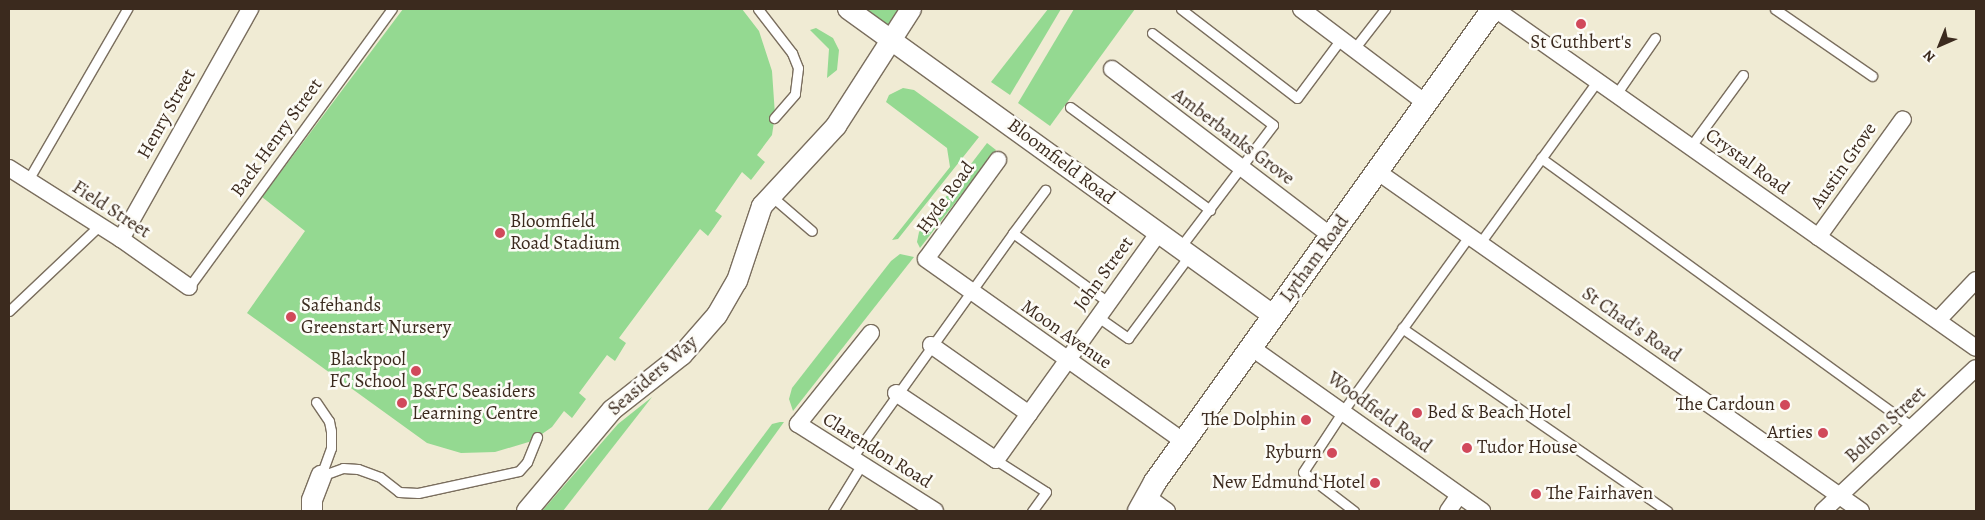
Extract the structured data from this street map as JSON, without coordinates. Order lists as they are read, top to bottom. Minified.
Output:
{"streets":{"main road":["Lytham Road"],"street":["Henry Street","Amberbanks Grove","Bloomfield Road","Crystal Road","Austin Grove","Hyde Road","Field Street","John Street","St Chad's Road","Moon Avenue","Seasiders Way","Woodfield Road","Bolton Street","Clarendon Road"],"lane":["Back Henry Street"]},"crossings":[["Henry Street","Field Street"],["Amberbanks Grove","Lytham Road"],["Back Henry Street","Field Street"],["Bloomfield Road","Lytham Road"],["Bloomfield Road","John Street"],["Bloomfield Road","Seasiders Way"],["Crystal Road","Austin Grove"],["Crystal Road","Lytham Road"],["Hyde Road","Moon Avenue"],["Lytham Road","St Chad's Road"],["Lytham Road","Moon Avenue"],["Lytham Road","Woodfield Road"],["John Street","Moon Avenue"],["St Chad's Road","Bolton Street"]],"places":["St Cuthbert's","Bloomfield Road Stadium","Safehands Greenstart Nursery","Blackpool FC School","B&FC Seasiders Learning Centre","The Cardoun","Bed & Beach Hotel","The Dolphin","Arties","Tudor House","Ryburn","New Edmund Hotel","The Fairhaven"],"north":"bottom left"}
